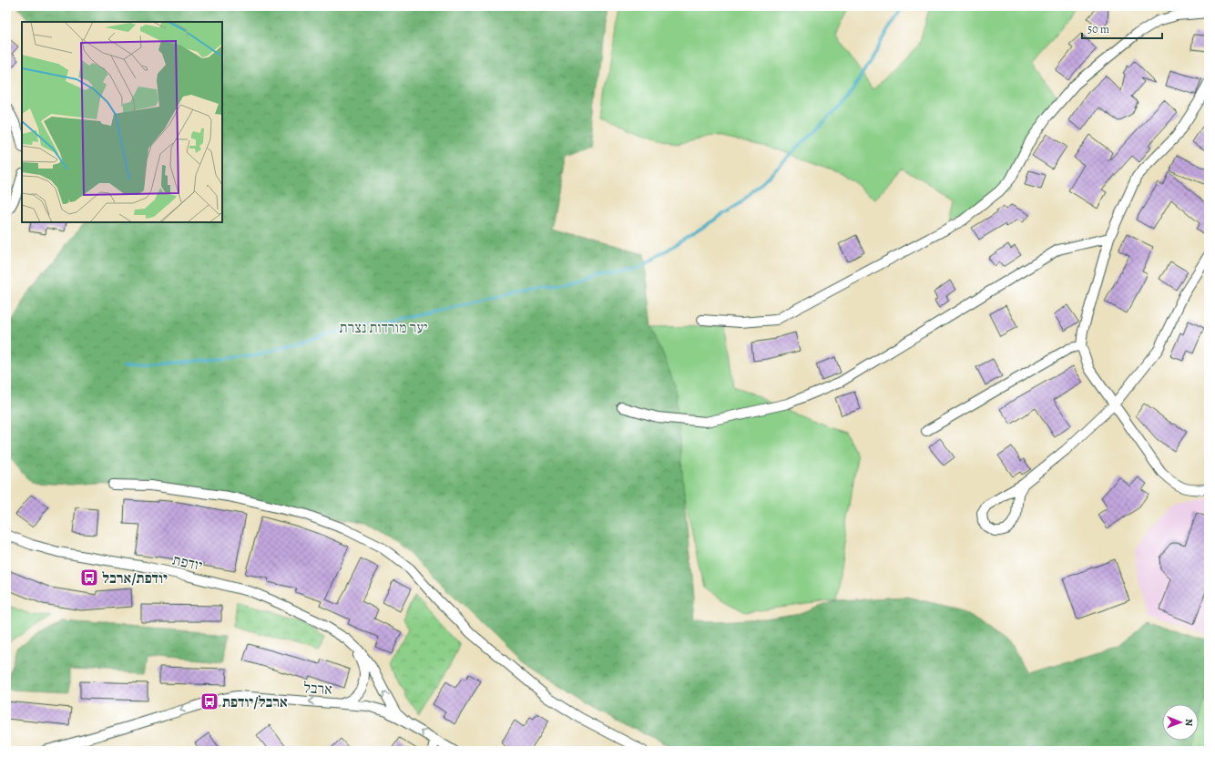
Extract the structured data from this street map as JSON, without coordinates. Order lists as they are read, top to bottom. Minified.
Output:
{"streets":{"street":["יודפת","ארבל"]},"crossings":[["יודפת","ארבל"]],"one_way":["ארבל"],"parks":["יער מורדות נצרת"],"places":{"bus stop":["יודפת/ארבל","ארבל/יודפת"]},"scale_bar":"50 m","north":"right"}
